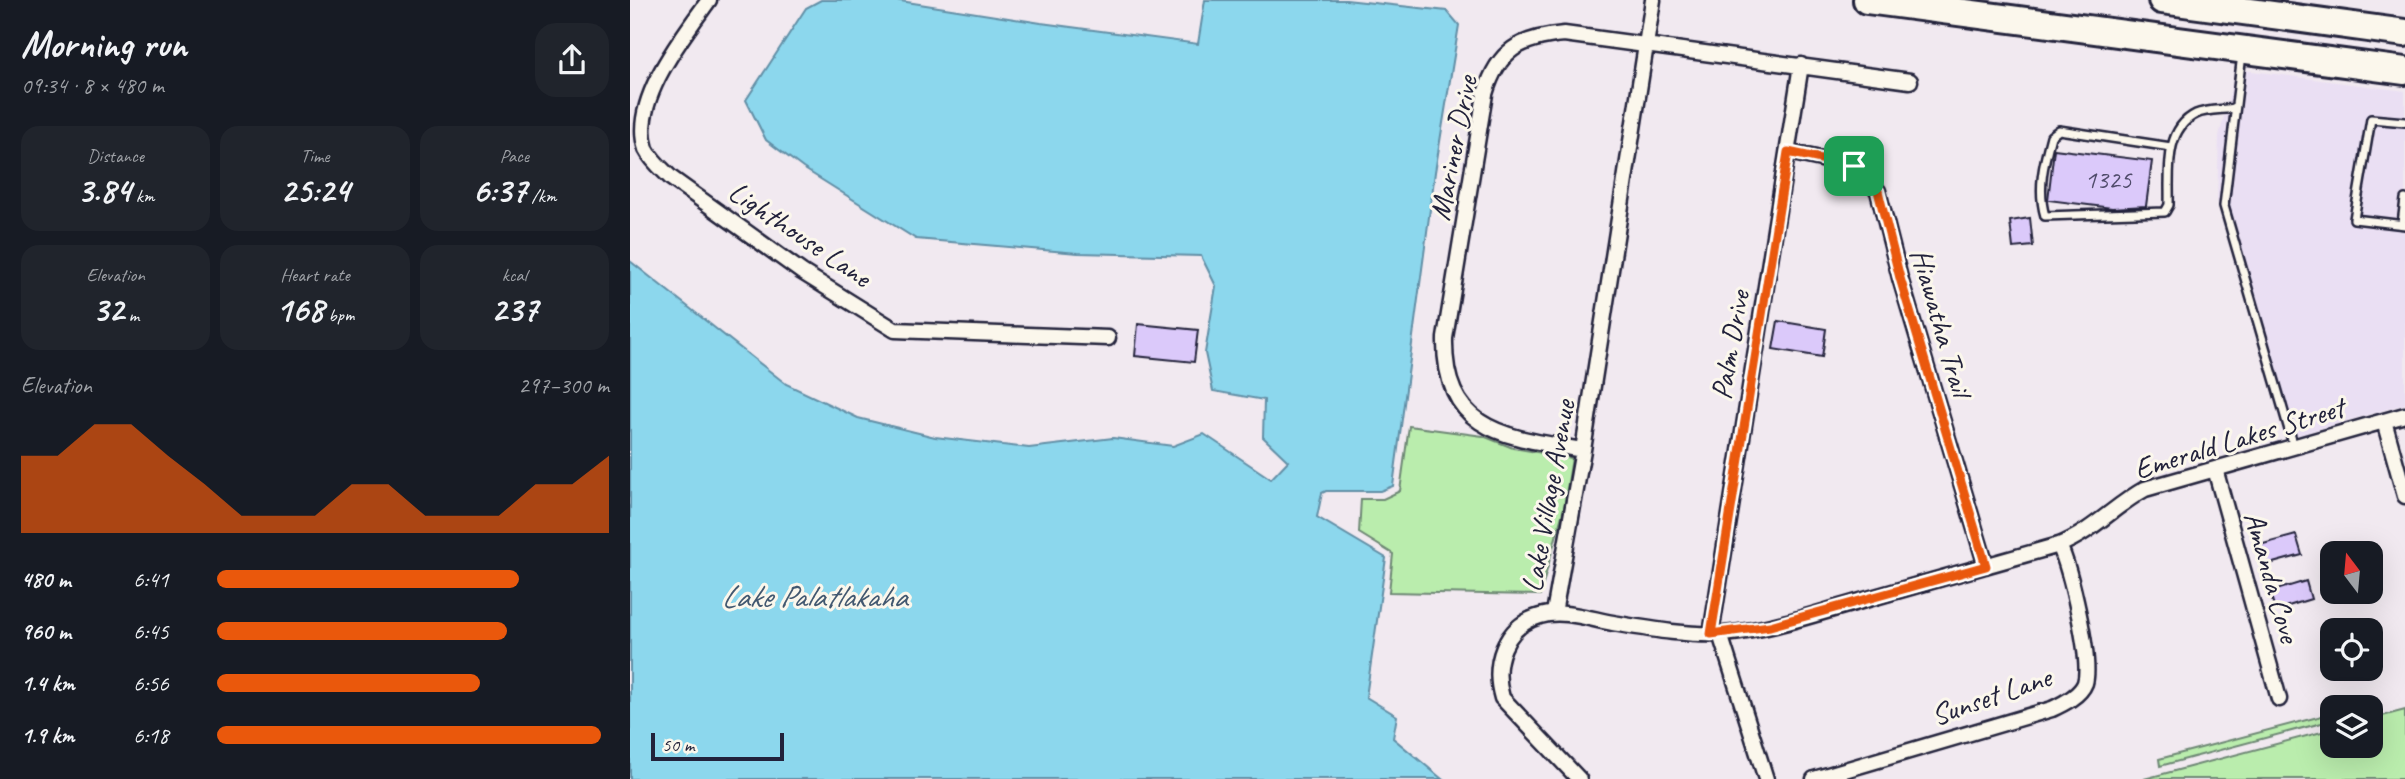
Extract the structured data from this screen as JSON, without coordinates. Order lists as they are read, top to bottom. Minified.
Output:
{"streets":{"street":["Mariner Drive","Lighthouse Lane","Hiawatha Trail","Palm Drive","Emerald Lakes Street","Lake Village Avenue","Amanda Cove","Sunset Lane"]},"crossings":[["Mariner Drive","Palm Drive"],["Mariner Drive","Lake Village Avenue"],["Hiawatha Trail","Palm Drive"],["Hiawatha Trail","Lake Village Avenue"],["Palm Drive","Lake Village Avenue"],["Emerald Lakes Street","Lake Village Avenue"],["Emerald Lakes Street","Amanda Cove"],["Emerald Lakes Street","Sunset Lane"],["Lake Village Avenue","Sunset Lane"]],"water":["Lake Palatlakaha"],"house_numbers":["1325"],"scale_bar":"50 m","north":"top","page":{"heading":["Morning run","09:34 · 8 × 480 m"],"stats":[["Distance","3.84 km"],["Time","25:24"],["Pace","6:37 /km"],["Elevation","32 m"],["Heart rate","168 bpm"],["kcal","237"]],"chart":["Elevation","297–300 m"],"list":[{"name":"480 m","note":"6:41"},{"name":"960 m","note":"6:45"},{"name":"1.4 km","note":"6:56"},{"name":"1.9 km","note":"6:18"}],"scale":"50 m"}}
